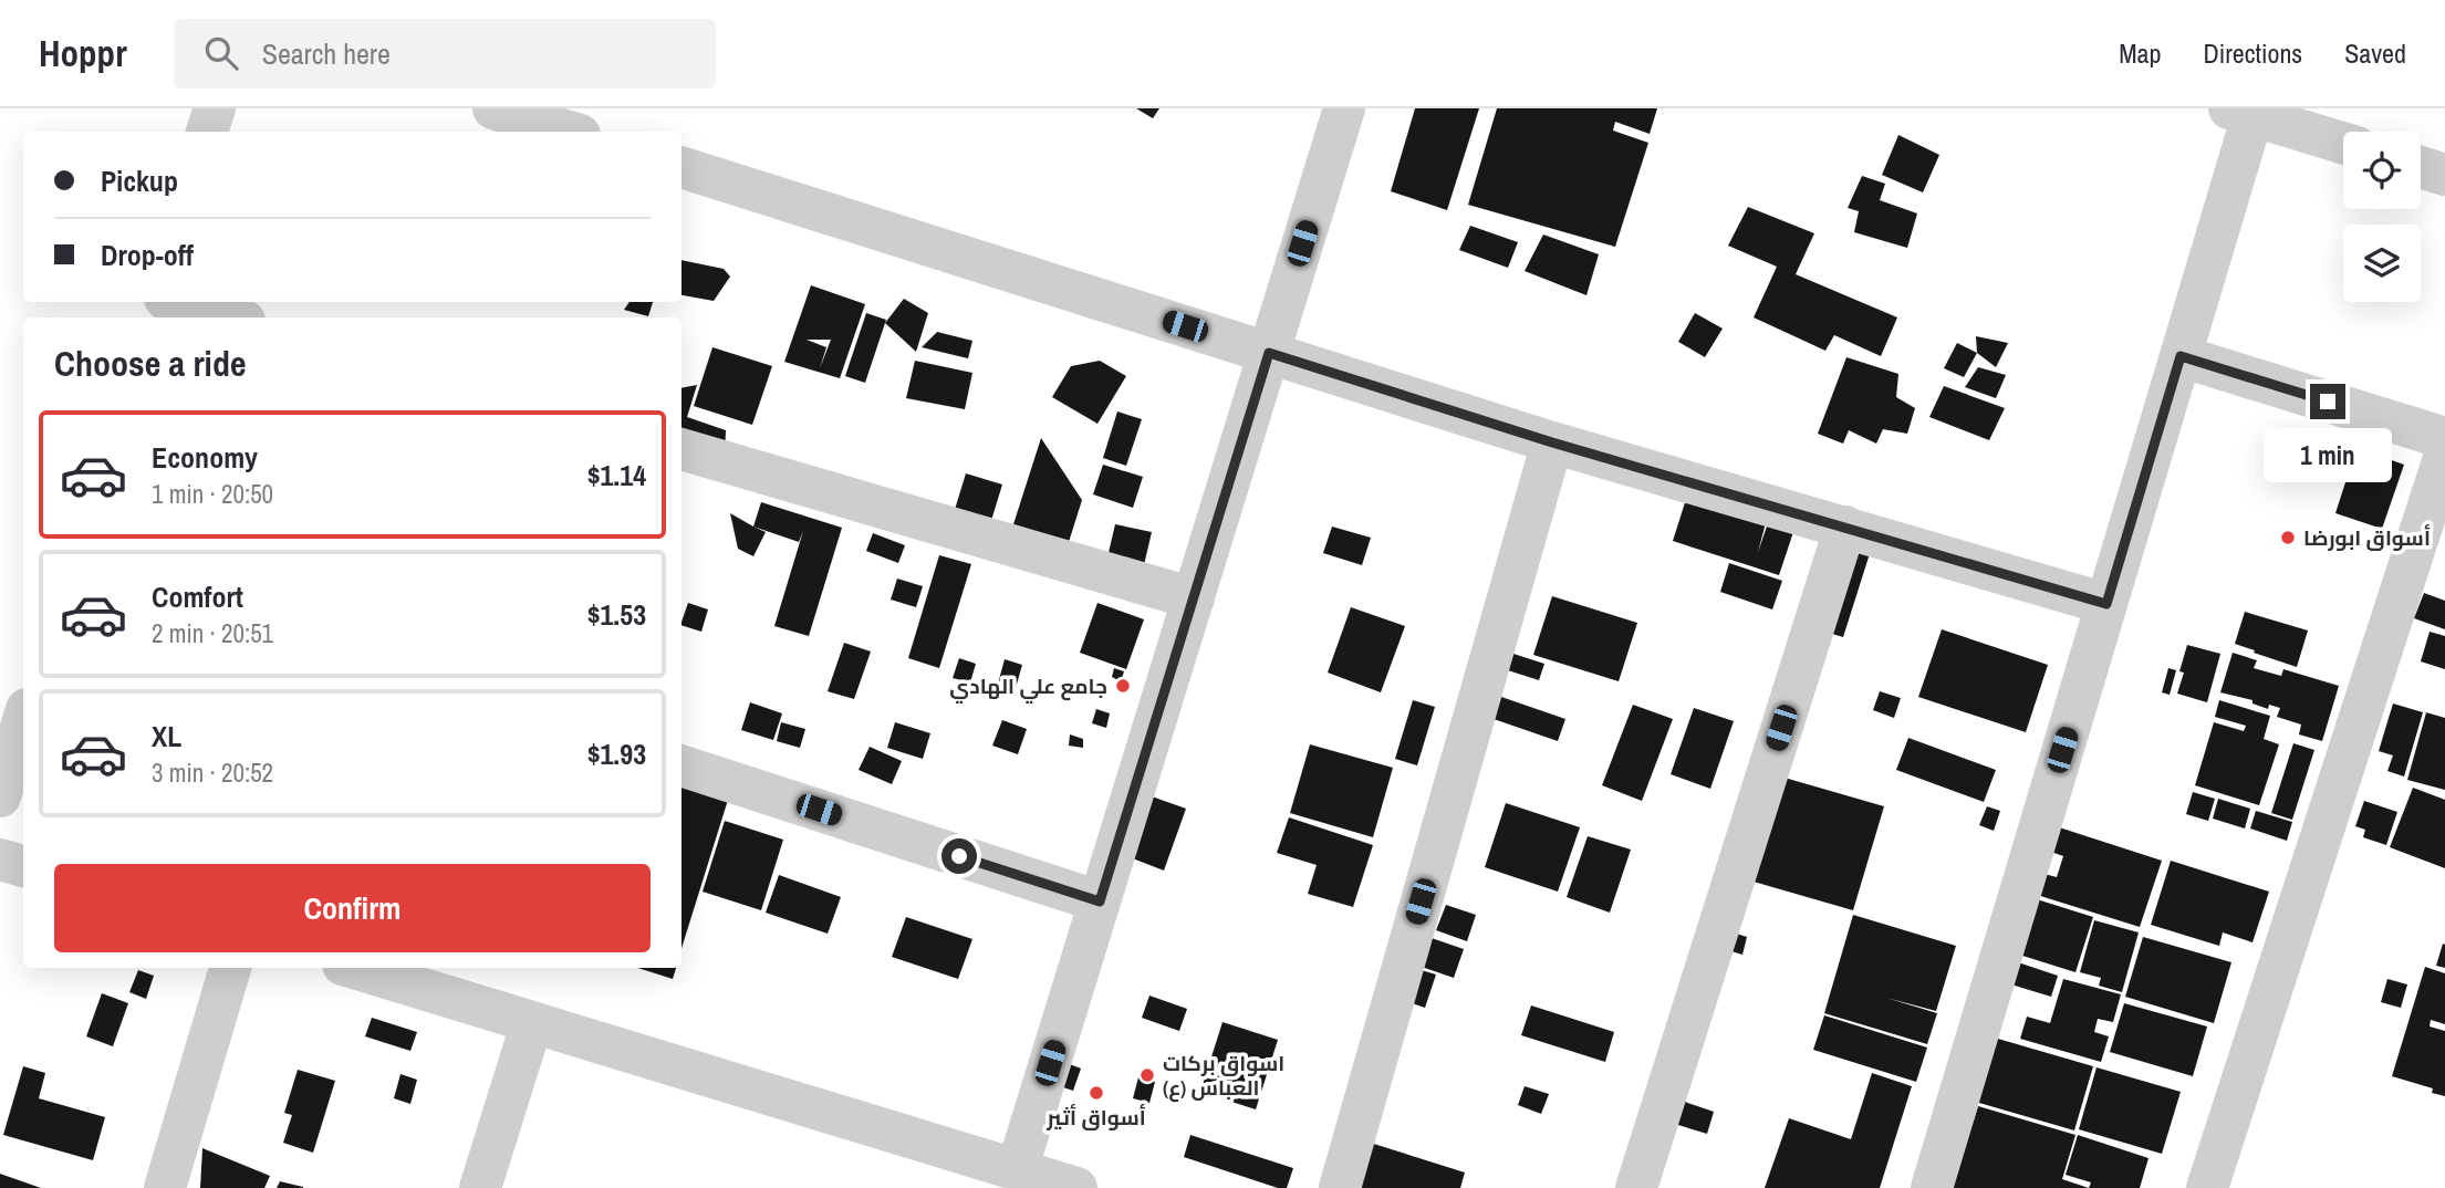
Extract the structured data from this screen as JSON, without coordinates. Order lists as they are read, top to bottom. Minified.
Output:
{"places":["أسواق ابورضا","جامع علي الهادي","اسواق بركات العباس (ع)","أسواق أثير"],"page":{"header":"Hoppr","search":"Search here","nav":["Map","Directions","Saved"],"banner":["Pickup","Drop-off"],"heading":"Choose a ride","list":[{"name":"Economy","note":"1 min · 20:50","value":"$1.14"},{"name":"Comfort","note":"2 min · 20:51","value":"$1.53"},{"name":"XL","note":"3 min · 20:52","value":"$1.93"}],"bubble":"1 min","buttons":"Confirm"}}
